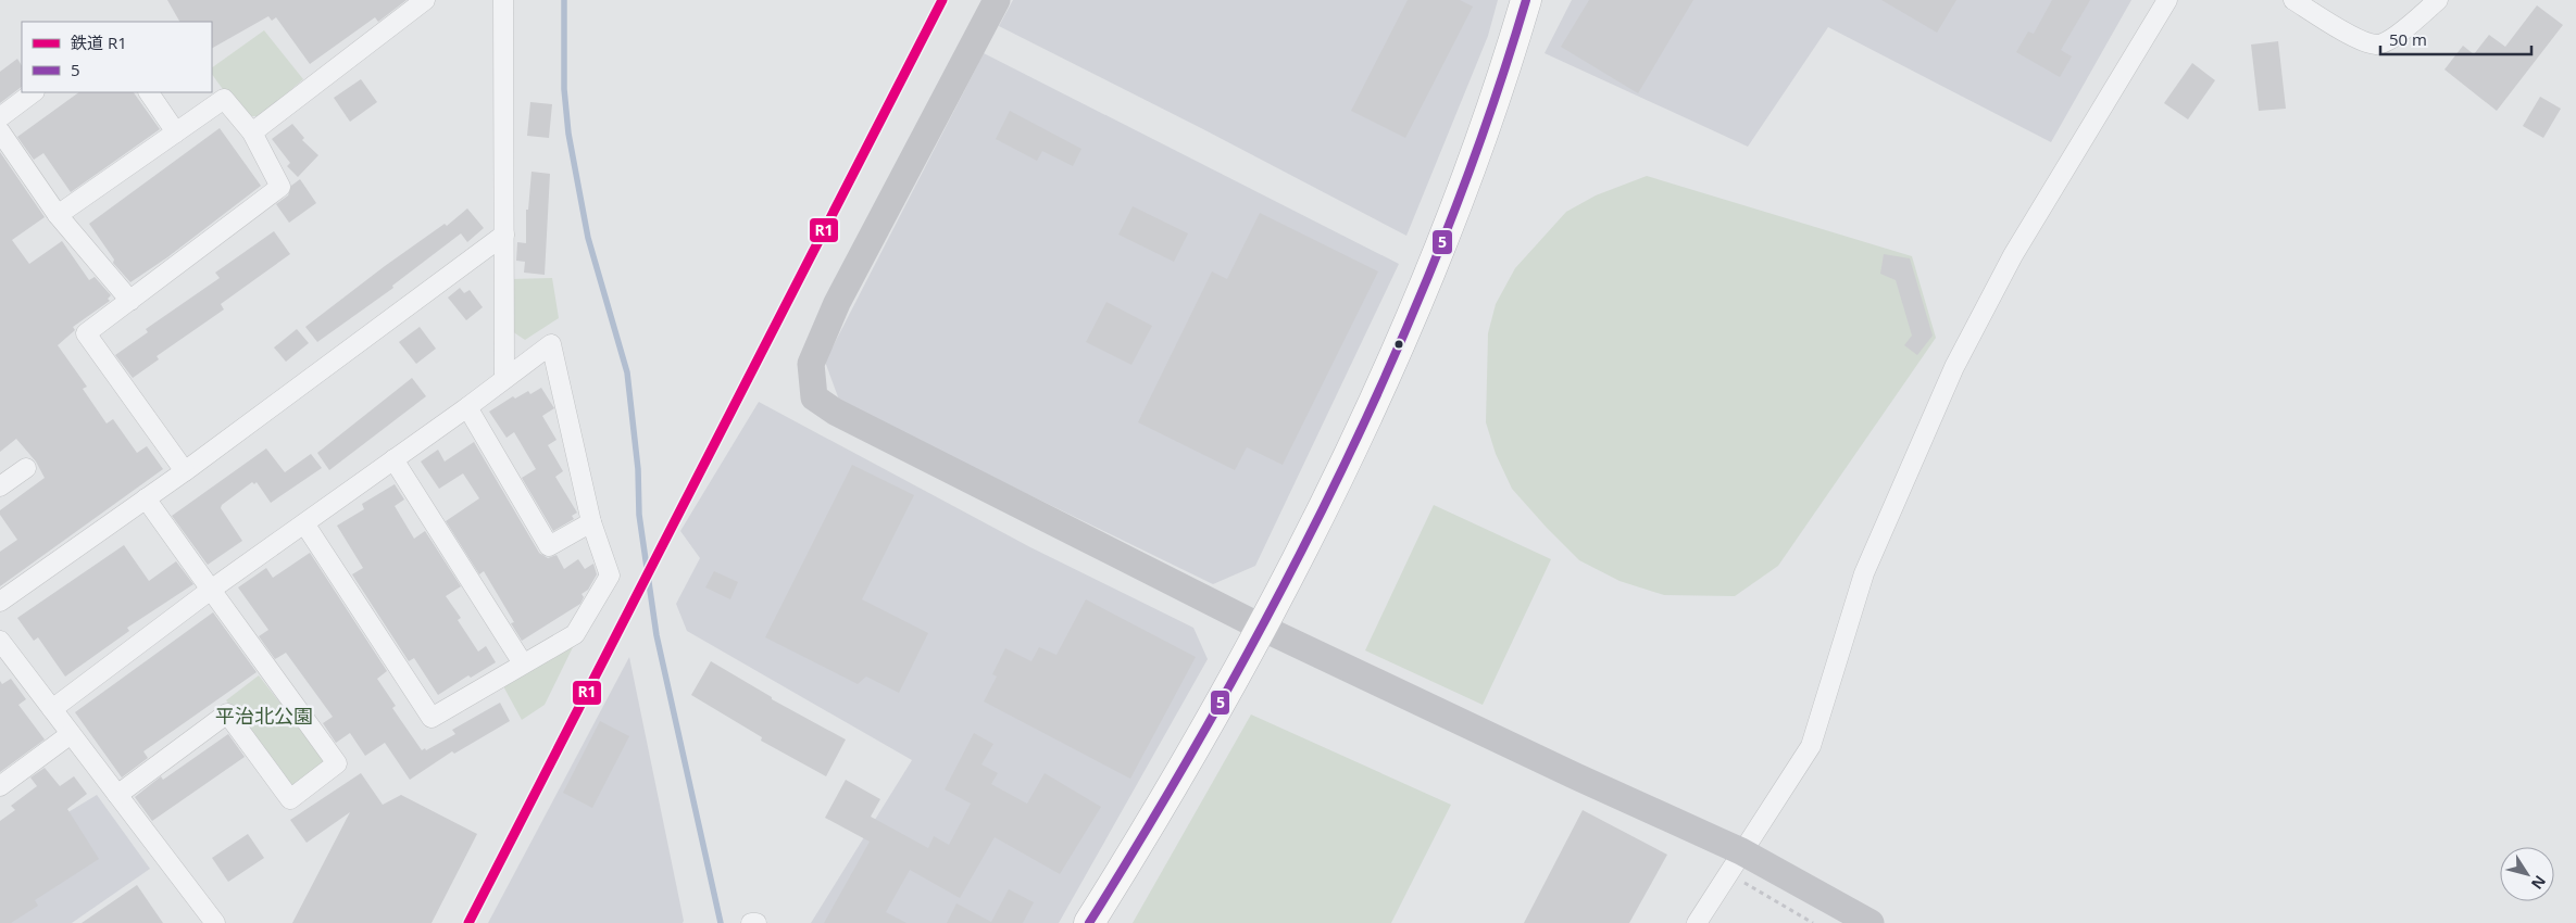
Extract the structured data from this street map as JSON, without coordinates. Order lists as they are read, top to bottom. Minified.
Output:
{"parks":["平治北公園"],"lines":["rail line R1","transit line 5"],"legend":["鉄道 R1","5"],"scale_bar":"50 m","north":"bottom right"}
